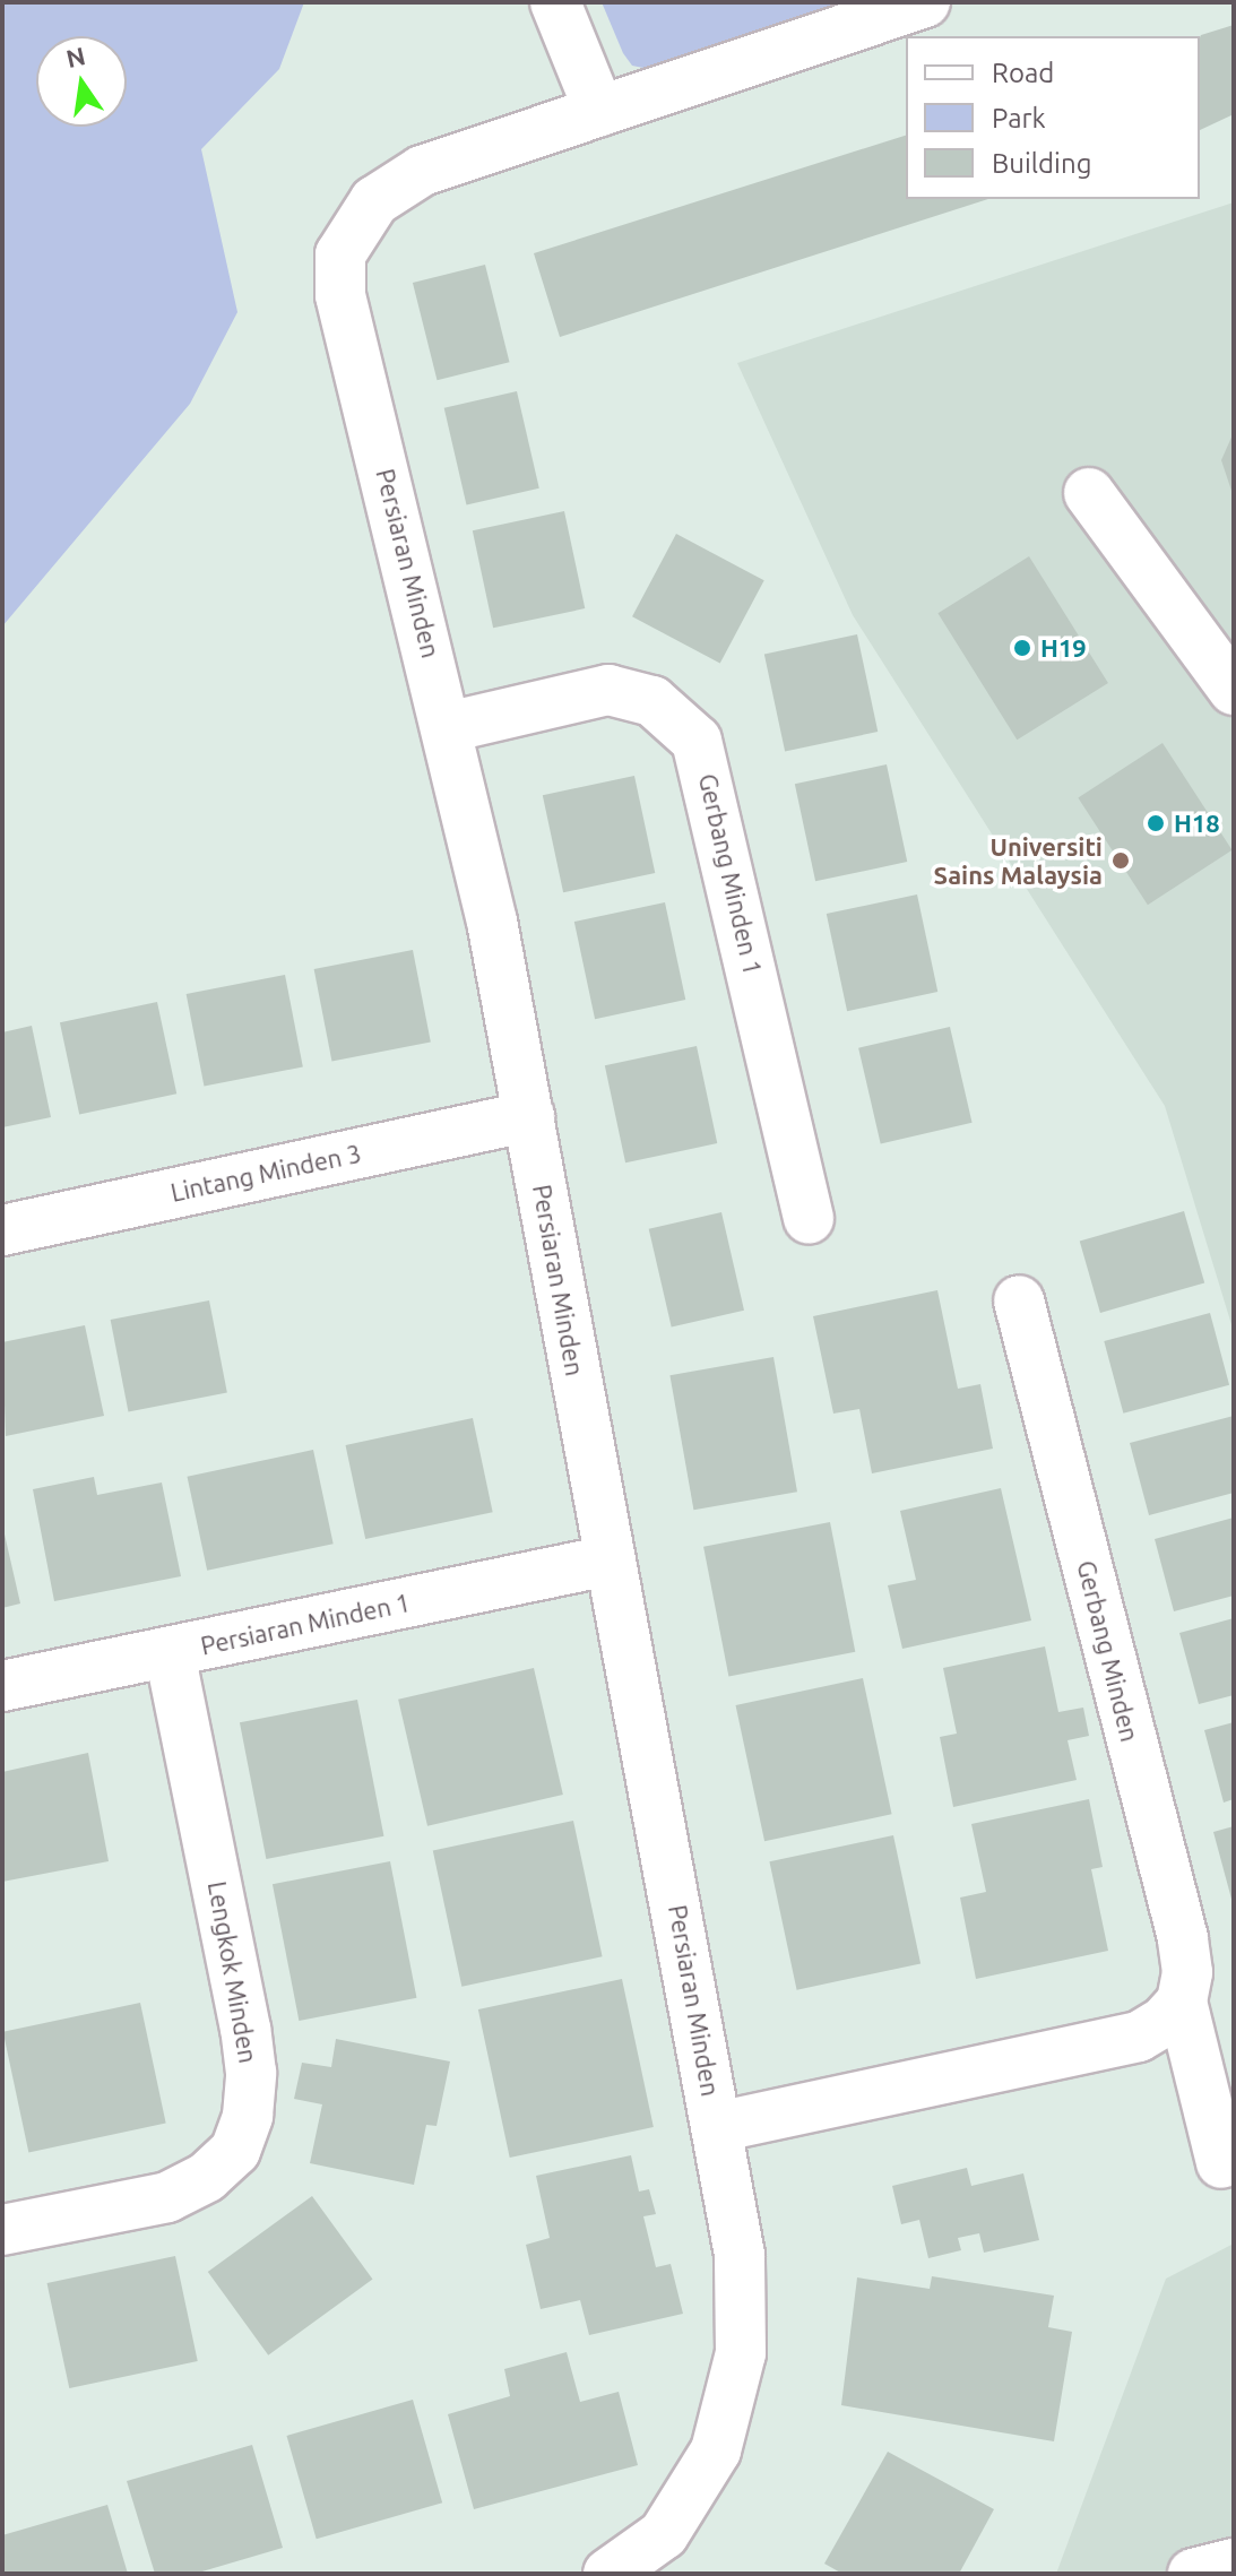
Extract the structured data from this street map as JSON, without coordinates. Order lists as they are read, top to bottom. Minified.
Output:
{"streets":{"street":["Persiaran Minden","Gerbang Minden 1","Lintang Minden 3","Persiaran Minden 1","Gerbang Minden","Lengkok Minden"]},"crossings":[["Persiaran Minden","Gerbang Minden 1"],["Persiaran Minden","Lintang Minden 3"],["Persiaran Minden","Persiaran Minden 1"],["Persiaran Minden 1","Lengkok Minden"]],"places":["H19","H18","Universiti Sains Malaysia"],"legend":["Road","Park","Building"],"north":"top"}
